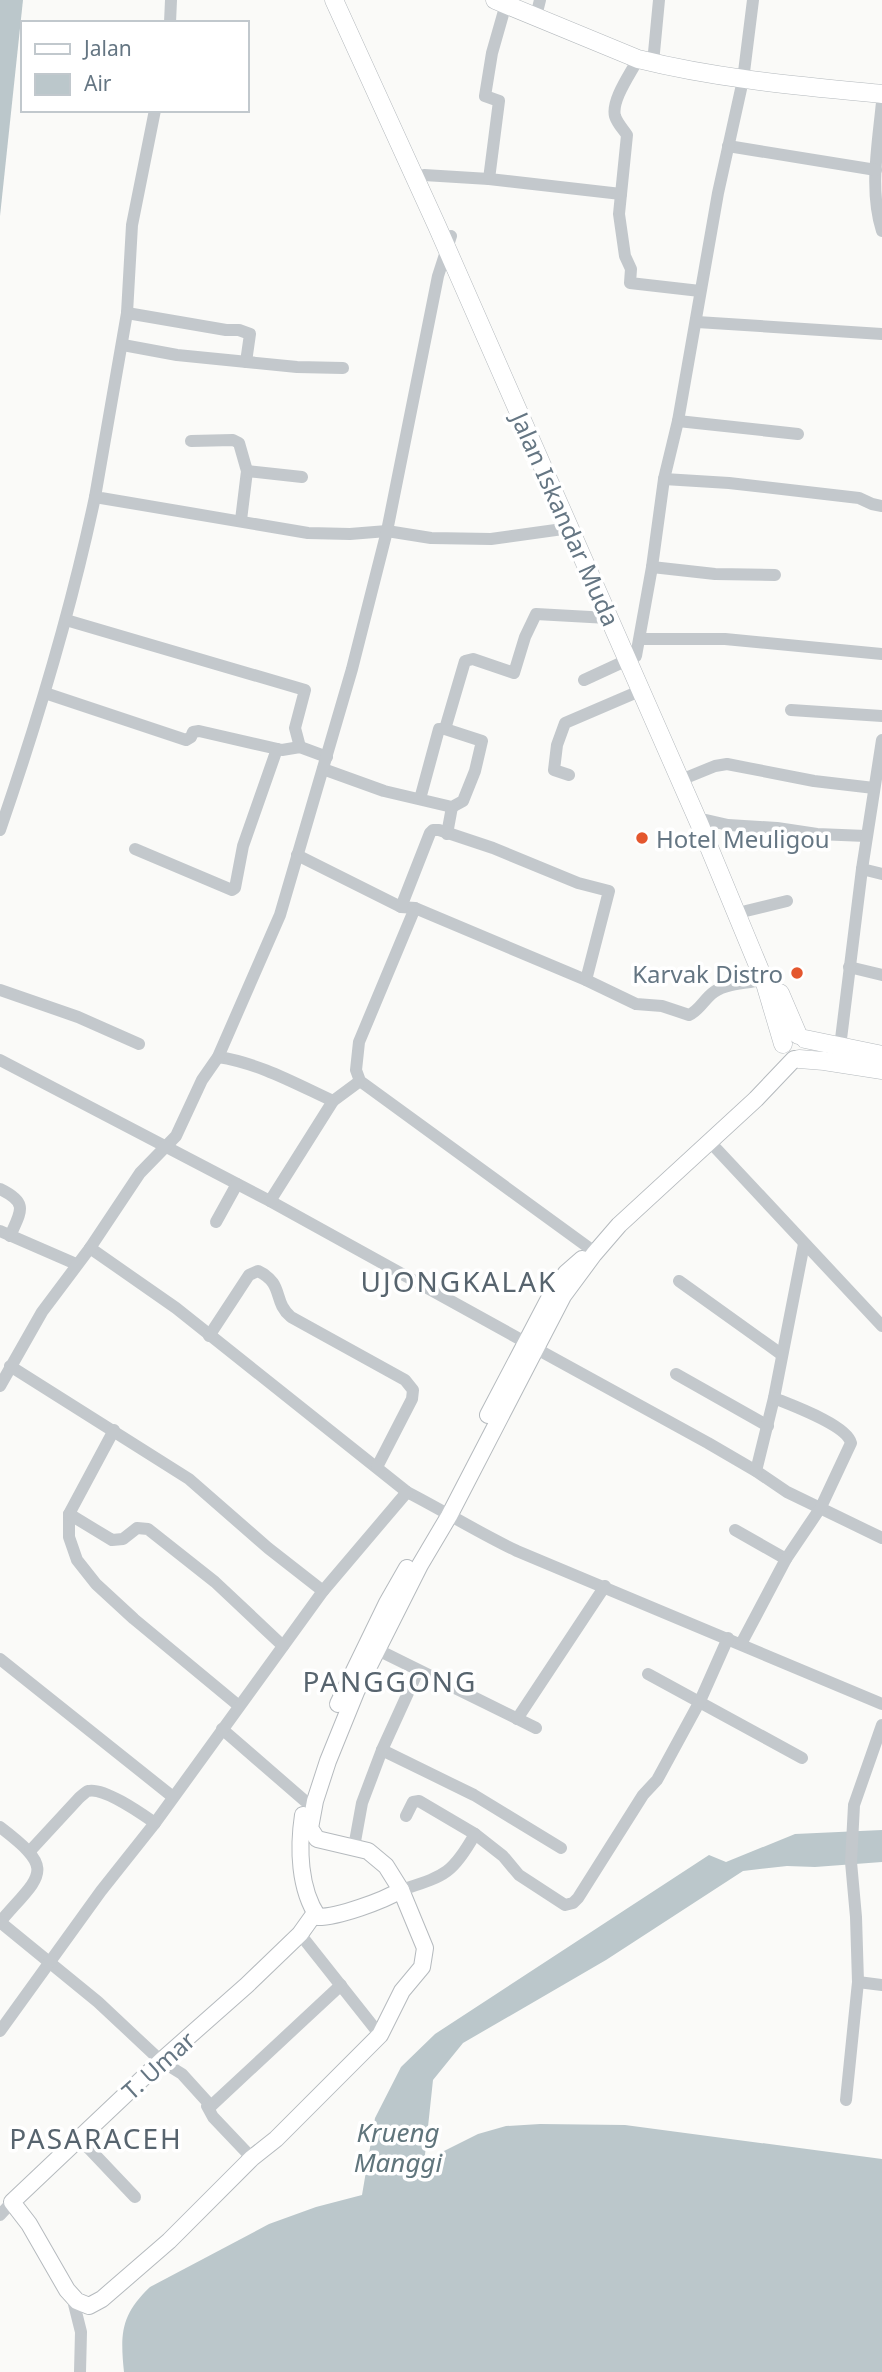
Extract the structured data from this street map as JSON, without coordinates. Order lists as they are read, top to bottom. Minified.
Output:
{"streets":{"highway":["Jalan Iskandar Muda"],"main road":["T. Umar"]},"districts":["UJONGKALAK","PANGGONG","PASARACEH"],"water":["Krueng Manggi"],"places":["Hotel Meuligou","Karvak Distro"],"legend":["Jalan","Air"]}
